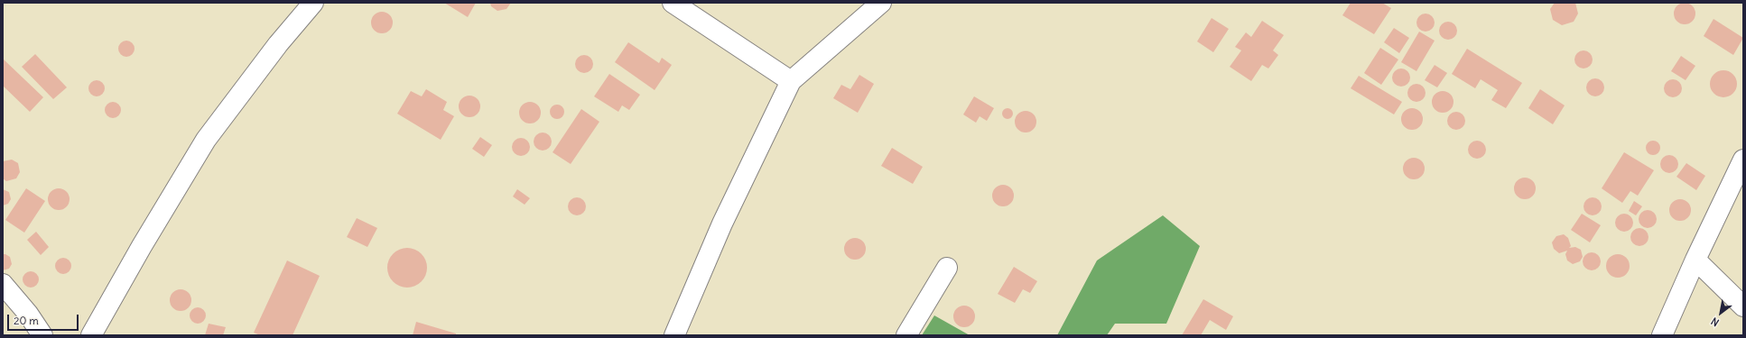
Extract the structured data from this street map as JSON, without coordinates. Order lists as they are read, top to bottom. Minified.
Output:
{"scale_bar":"20 m","north":"bottom left"}
